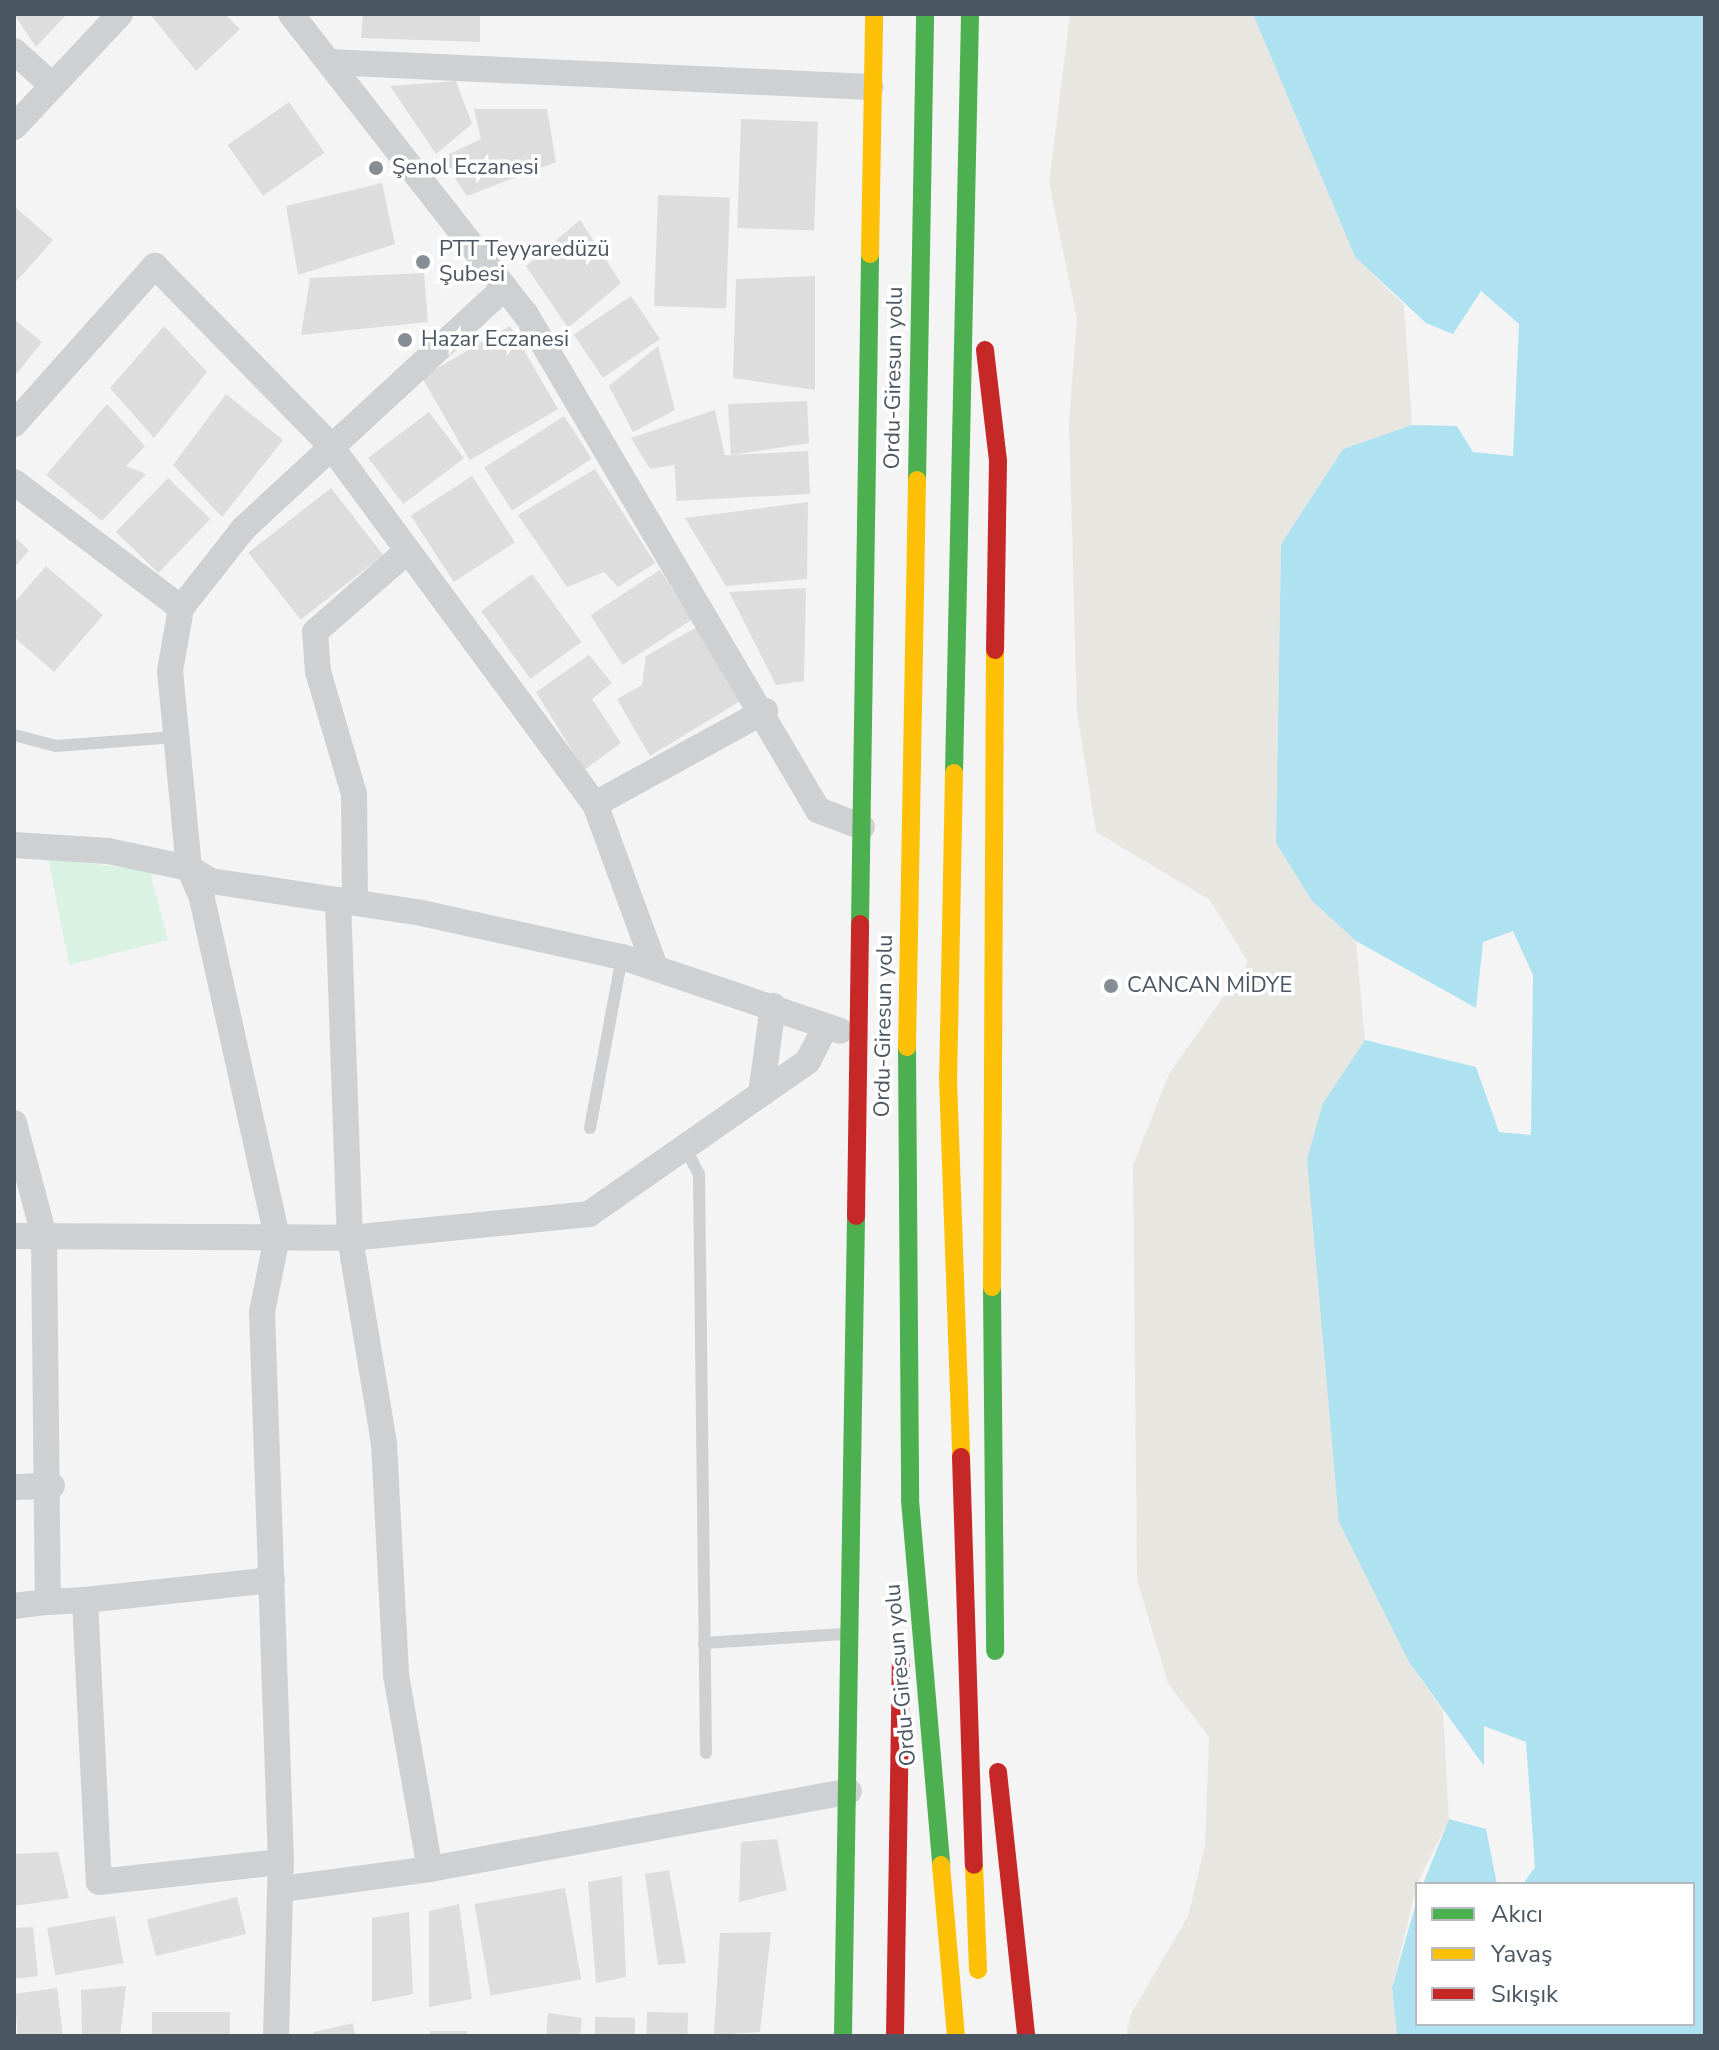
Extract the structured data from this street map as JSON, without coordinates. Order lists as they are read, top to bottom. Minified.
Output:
{"streets":{"main road":["Ordu-Giresun yolu"]},"places":["Şenol Eczanesi","PTT Teyyaredüzü Şubesi","Hazar Eczanesi","CANCAN MİDYE"],"legend":["Akıcı","Yavaş","Sıkışık"]}
